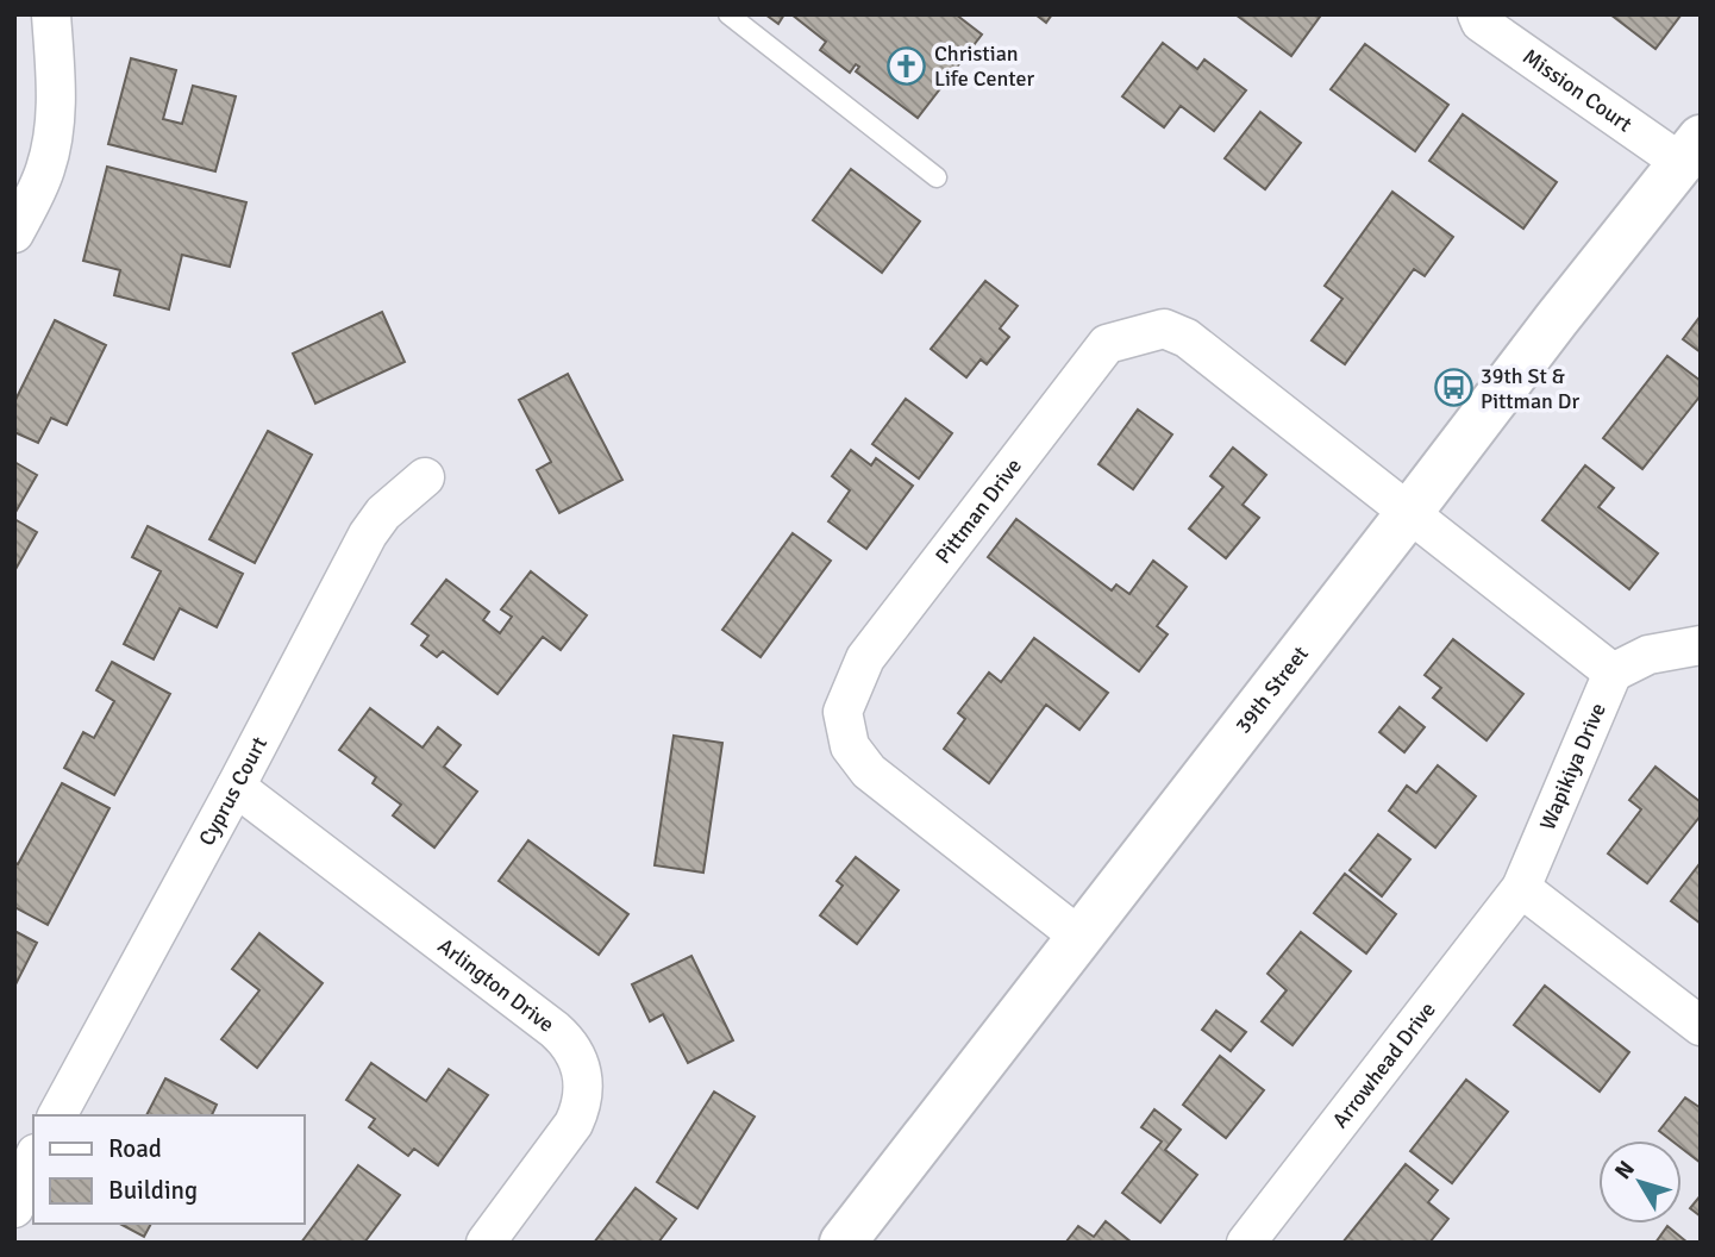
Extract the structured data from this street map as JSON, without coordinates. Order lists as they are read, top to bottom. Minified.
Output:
{"streets":{"main road":["39th Street"],"street":["Mission Court","Pittman Drive","Wapikiya Drive","Cyprus Court","Arlington Drive","Arrowhead Drive"]},"crossings":[["Mission Court","39th Street"],["Pittman Drive","39th Street"],["Wapikiya Drive","Arrowhead Drive"],["Cyprus Court","Arlington Drive"]],"places":{"church":["Christian Life Center"],"bus stop":["39th St & Pittman Dr"]},"legend":["Road","Building"],"north":"top left"}
